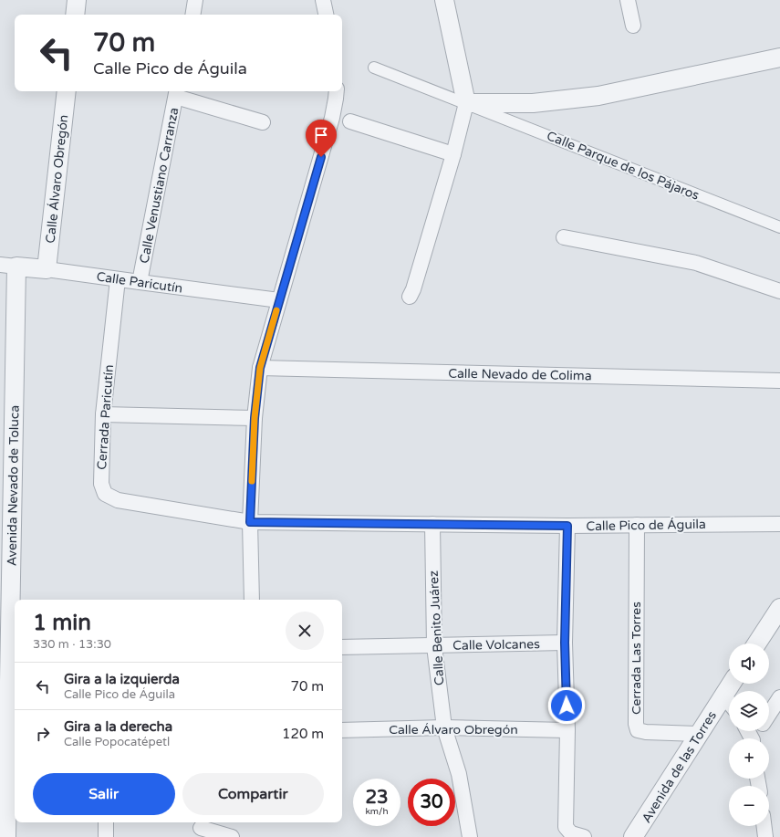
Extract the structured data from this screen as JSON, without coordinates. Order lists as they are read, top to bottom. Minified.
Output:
{"streets":{"street":["Calle Parque de los Pájaros","Calle Álvaro Obregón","Calle Venustiano Carranza","Calle Paricutín","Calle Nevado de Colima","Cerrada Paricutín","Avenida Nevado de Toluca","Calle Pico de Águila","Calle Benito Juárez","Calle Volcanes","Cerrada Las Torres","Avenida de las Torres"]},"crossings":[["Calle Álvaro Obregón","Calle Paricutín"],["Calle Álvaro Obregón","Calle Benito Juárez"],["Calle Venustiano Carranza","Calle Paricutín"],["Calle Paricutín","Cerrada Paricutín"],["Calle Paricutín","Avenida Nevado de Toluca"],["Cerrada Paricutín","Calle Pico de Águila"],["Calle Pico de Águila","Calle Benito Juárez"],["Calle Pico de Águila","Cerrada Las Torres"],["Calle Benito Juárez","Calle Volcanes"],["Cerrada Las Torres","Avenida de las Torres"]],"page":{"turn":["70 m","Calle Pico de Águila"],"heading":["1 min","330 m · 13:30"],"map_buttons":["+","−"],"list":[{"name":"Gira a la izquierda","note":"Calle Pico de Águila","value":"70 m"},{"name":"Gira a la derecha","note":"Calle Popocatépetl","value":"120 m"}],"buttons":["Salir","Compartir"],"speed":"23 km/h","limit":"30"}}
